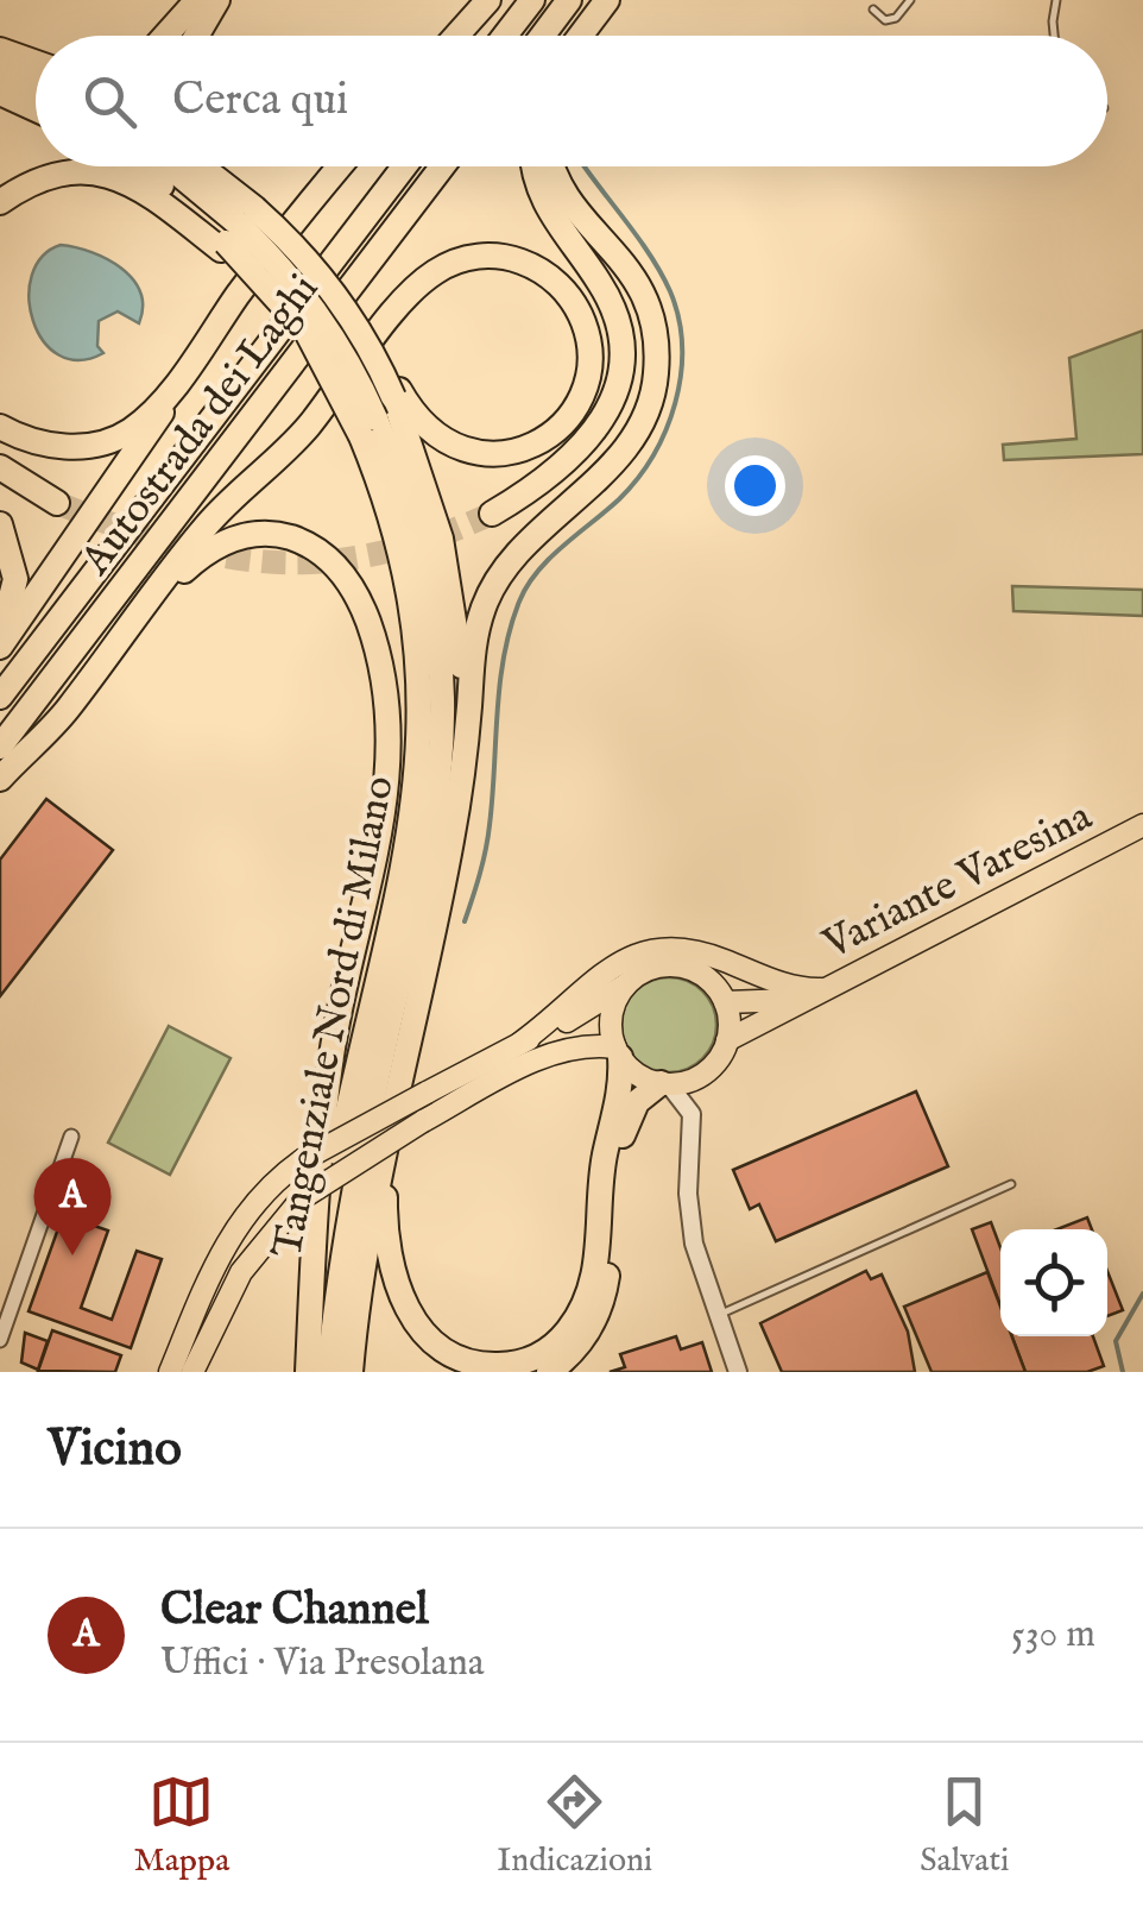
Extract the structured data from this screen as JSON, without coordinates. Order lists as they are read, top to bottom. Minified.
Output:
{"streets":{"highway":["Autostrada dei Laghi","Tangenziale Nord di Milano"],"main road":["Variante Varesina"]},"page":{"search":"Cerca qui","pins":"A","heading":"Vicino","list":[{"mark":"A","name":"Clear Channel","note":"Uffici · Via Presolana","value":"530 m"}],"nav":["Mappa","Indicazioni","Salvati"]}}
